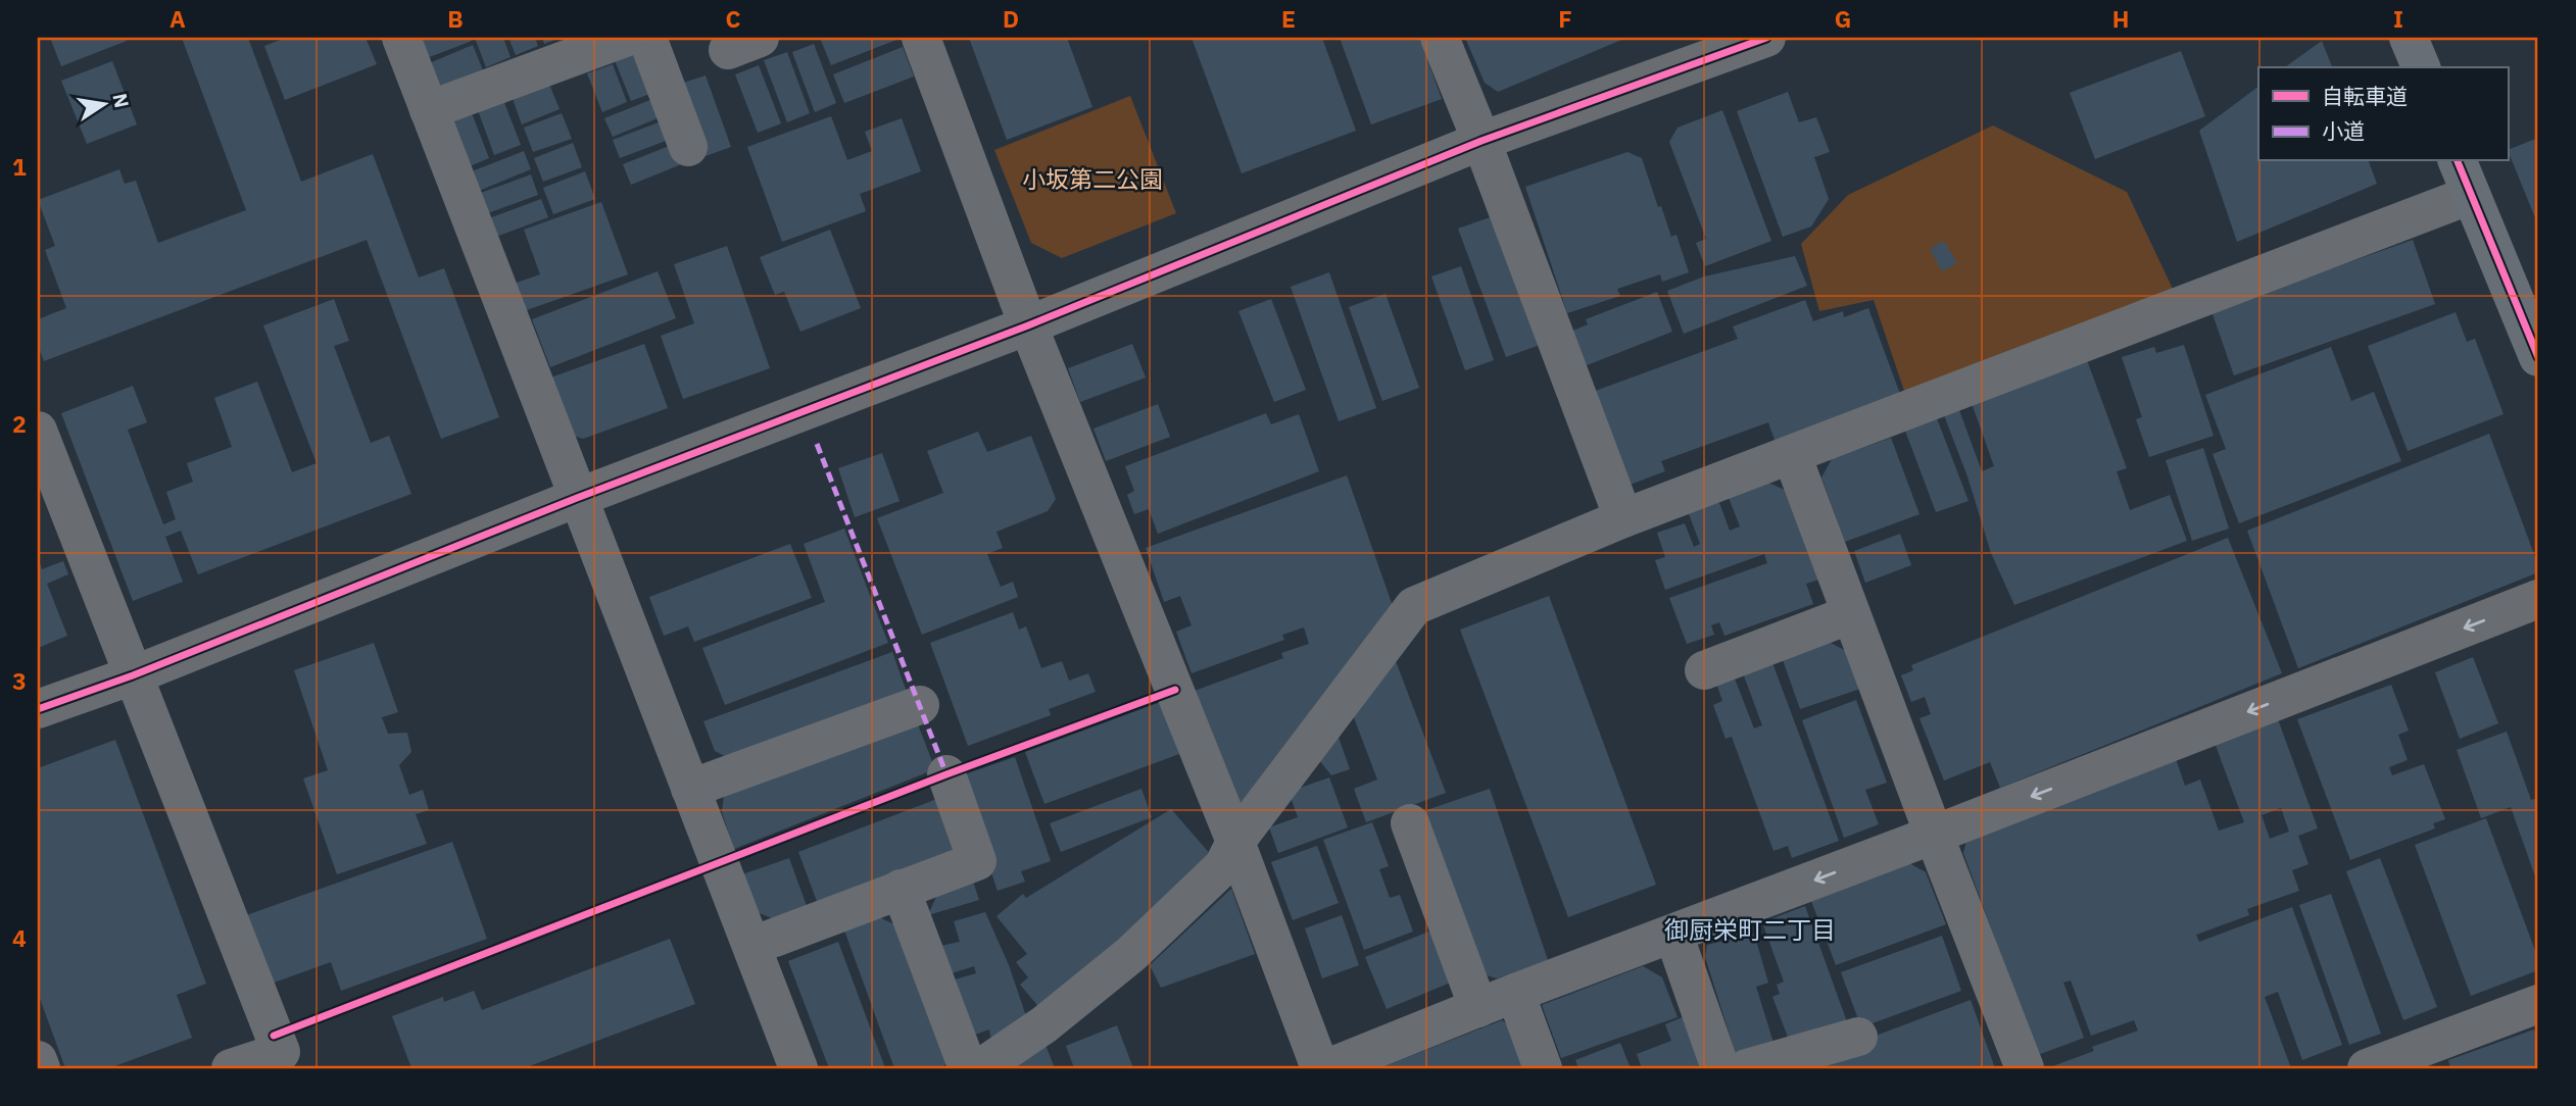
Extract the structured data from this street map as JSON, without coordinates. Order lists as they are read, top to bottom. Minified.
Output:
{"districts":["御厨栄町二丁目"],"parks":["小坂第二公園"],"legend":["自転車道","小道"],"north":"right","grid":{"columns":["A","B","C","D","E","F","G","H","I"],"rows":["1","2","3","4"]}}
